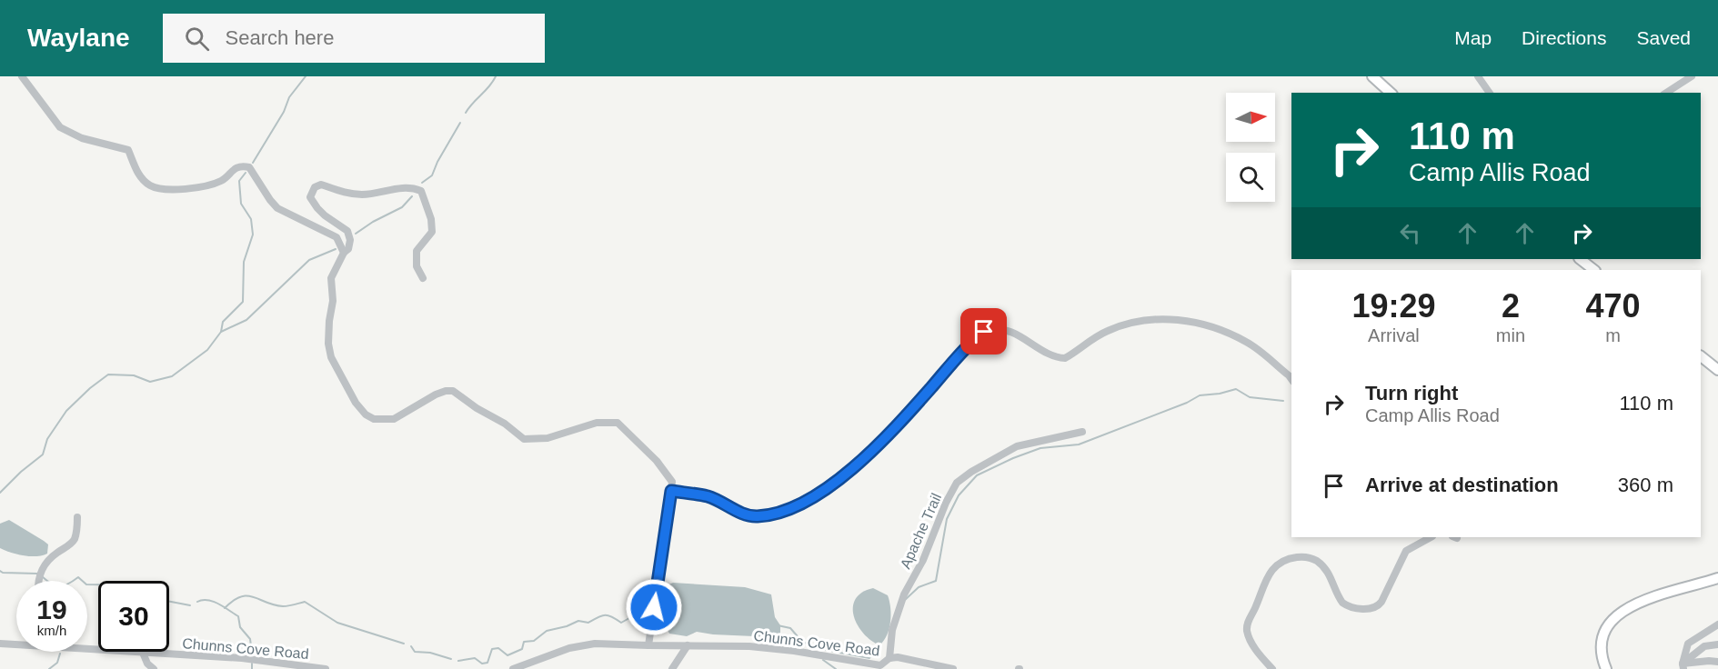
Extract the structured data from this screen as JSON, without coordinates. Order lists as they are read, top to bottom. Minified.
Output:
{"streets":{"street":["Apache Trail","Chunns Cove Road"]},"crossings":[["Apache Trail","Chunns Cove Road"]],"north":"right","page":{"header":"Waylane","search":"Search here","nav":["Map","Directions","Saved"],"turn":["110 m","Camp Allis Road"],"eta":["19:29","Arrival","2","min","470","m"],"list":[{"name":"Turn right","note":"Camp Allis Road","value":"110 m"},{"name":"Arrive at destination","value":"360 m"}],"speed":"19 km/h","limit":"30"}}
